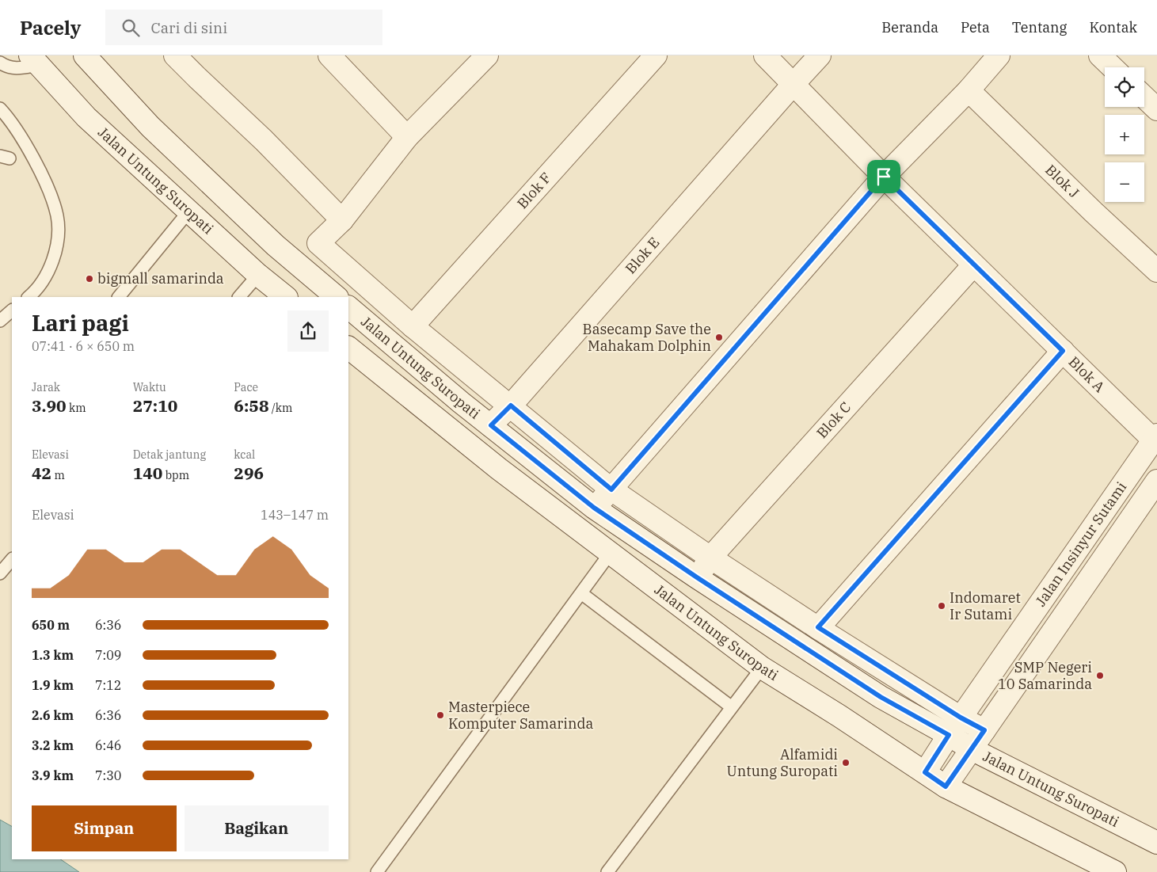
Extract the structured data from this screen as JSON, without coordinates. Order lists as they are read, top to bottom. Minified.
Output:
{"streets":{"street":["Jalan Untung Suropati","Blok J","Blok F","Blok E","Blok A","Blok C","Jalan Insinyur Sutami"]},"crossings":[["Jalan Untung Suropati","Blok E"],["Jalan Untung Suropati","Blok C"],["Jalan Untung Suropati","Jalan Insinyur Sutami"],["Blok E","Blok A"],["Blok A","Blok C"],["Blok A","Jalan Insinyur Sutami"]],"places":["bigmall samarinda","Basecamp Save the Mahakam Dolphin","Indomaret Ir Sutami","SMP Negeri 10 Samarinda","Masterpiece Komputer Samarinda","Alfamidi Untung Suropati"],"page":{"header":"Pacely","search":"Cari di sini","nav":["Beranda","Peta","Tentang","Kontak"],"map_buttons":["+","−"],"heading":["Lari pagi","07:41 · 6 × 650 m"],"stats":[["Jarak","3.90 km"],["Waktu","27:10"],["Pace","6:58 /km"],["Elevasi","42 m"],["Detak jantung","140 bpm"],["kcal","296"]],"chart":["Elevasi","143–147 m"],"list":[{"name":"650 m","note":"6:36"},{"name":"1.3 km","note":"7:09"},{"name":"1.9 km","note":"7:12"},{"name":"2.6 km","note":"6:36"},{"name":"3.2 km","note":"6:46"},{"name":"3.9 km","note":"7:30"}],"buttons":["Simpan","Bagikan"]}}
